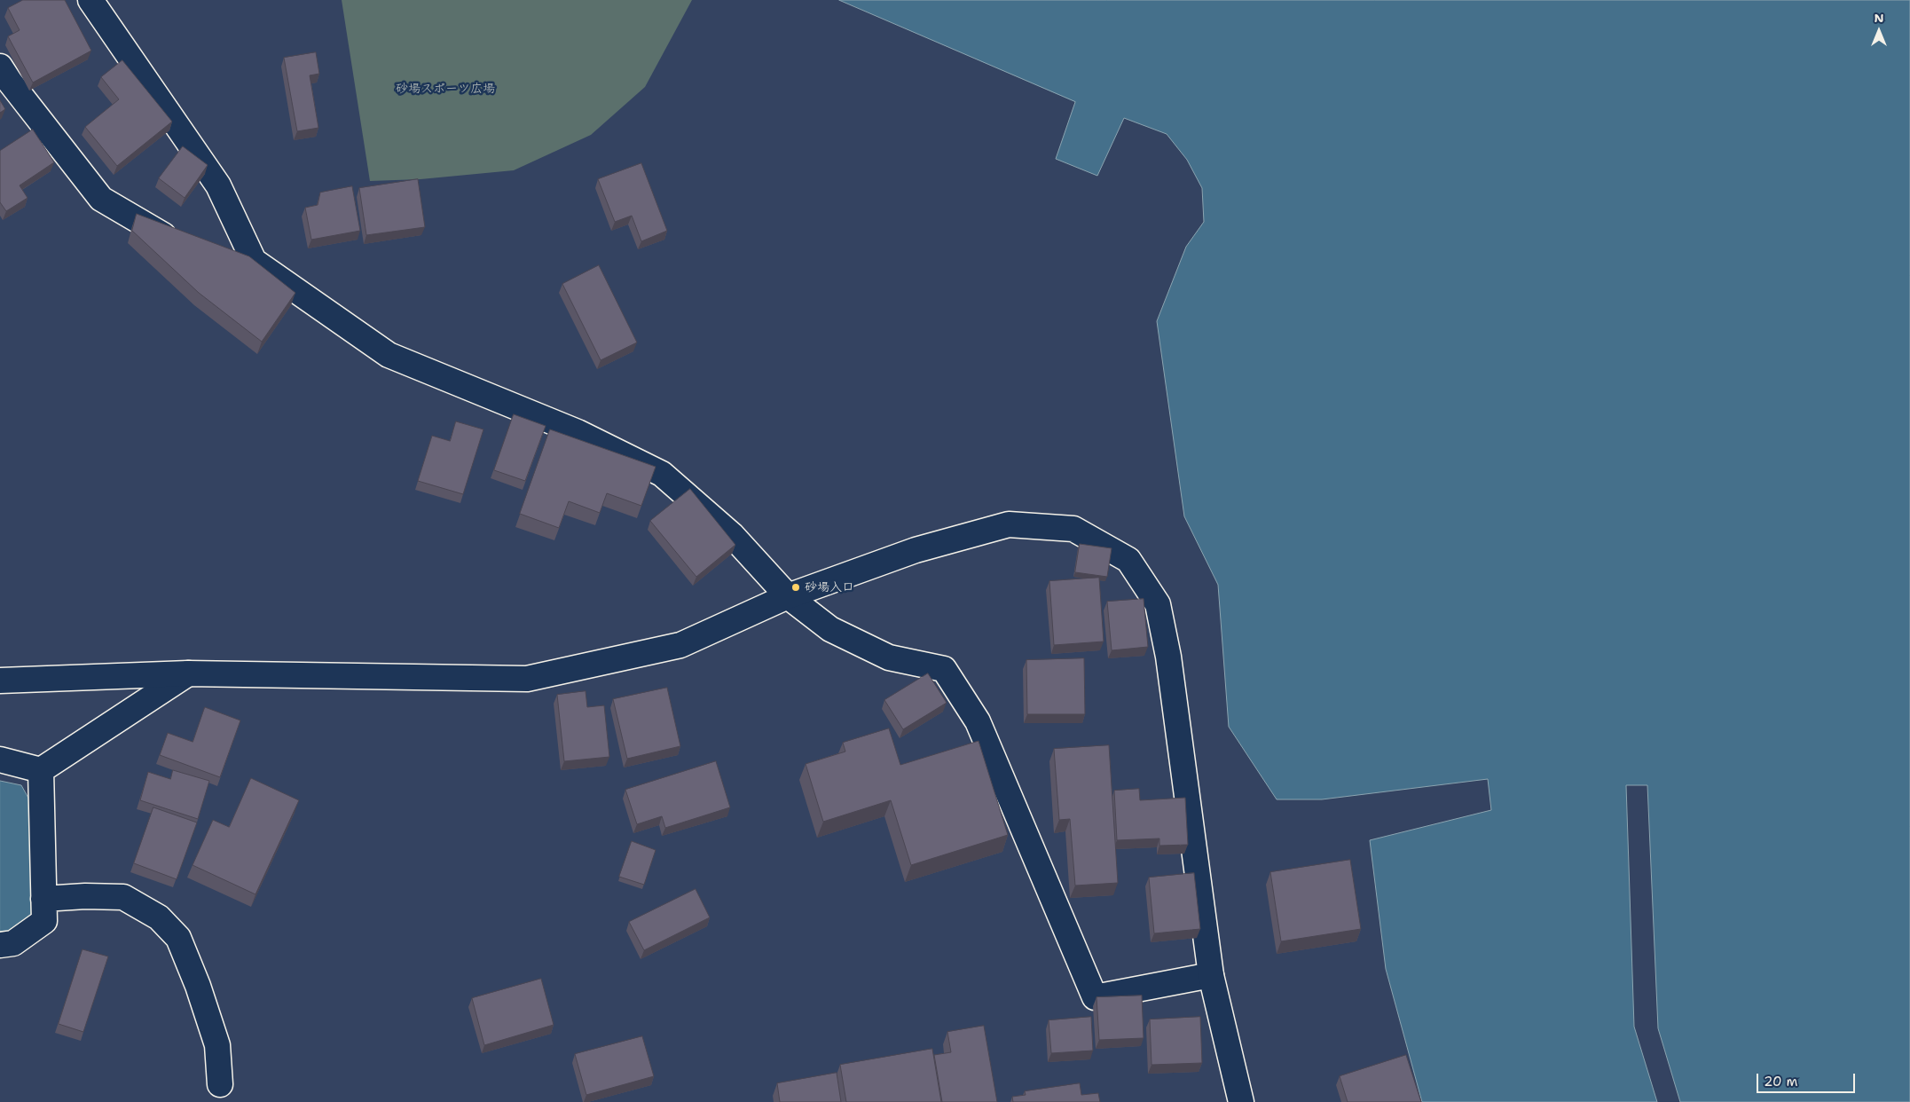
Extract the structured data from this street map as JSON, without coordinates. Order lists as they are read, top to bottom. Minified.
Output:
{"parks":["砂場スポーツ広場"],"places":["砂場入口"],"scale_bar":"20 m","north":"top"}
